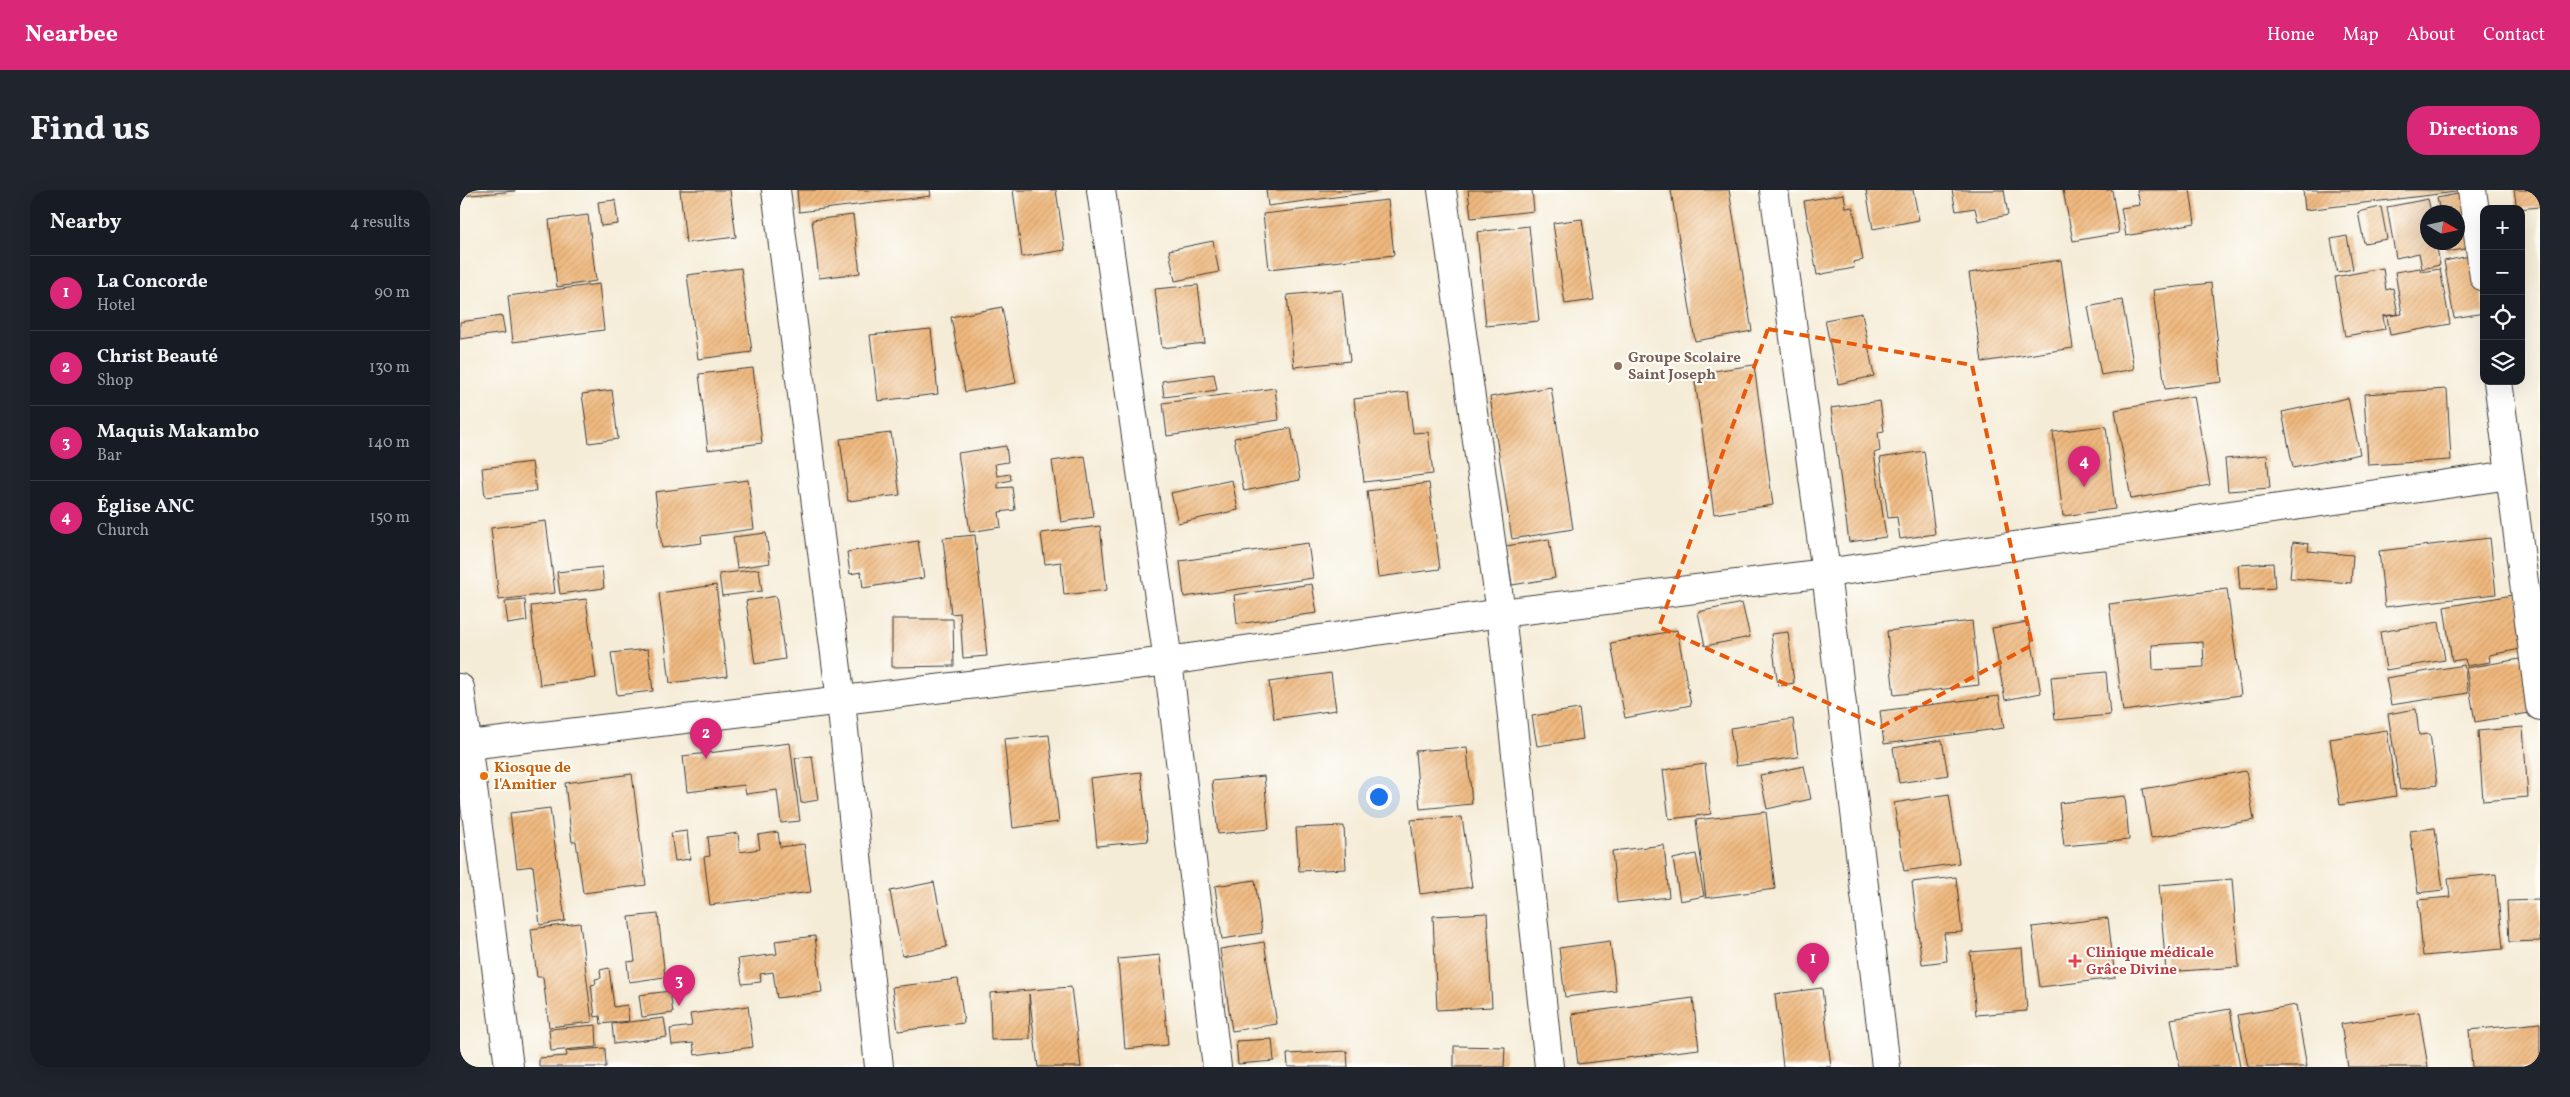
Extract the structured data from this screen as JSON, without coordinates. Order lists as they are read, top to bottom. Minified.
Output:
{"places":{"other":["Groupe Scolaire Saint Joseph","Kiosque de l'Amitier"],"health":["Clinique médicale Grâce Divine"]},"north":"right","page":{"header":"Nearbee","nav":["Home","Map","About","Contact"],"title":"Find us","buttons":"Directions","heading":["Nearby","4 results"],"map_buttons":["+","−"],"list":[{"mark":"1","name":"La Concorde","note":"Hotel","value":"90 m"},{"mark":"2","name":"Christ Beauté","note":"Shop","value":"130 m"},{"mark":"3","name":"Maquis Makambo","note":"Bar","value":"140 m"},{"mark":"4","name":"Église ANC","note":"Church","value":"150 m"}],"pins":["4","2","1","3"]}}
